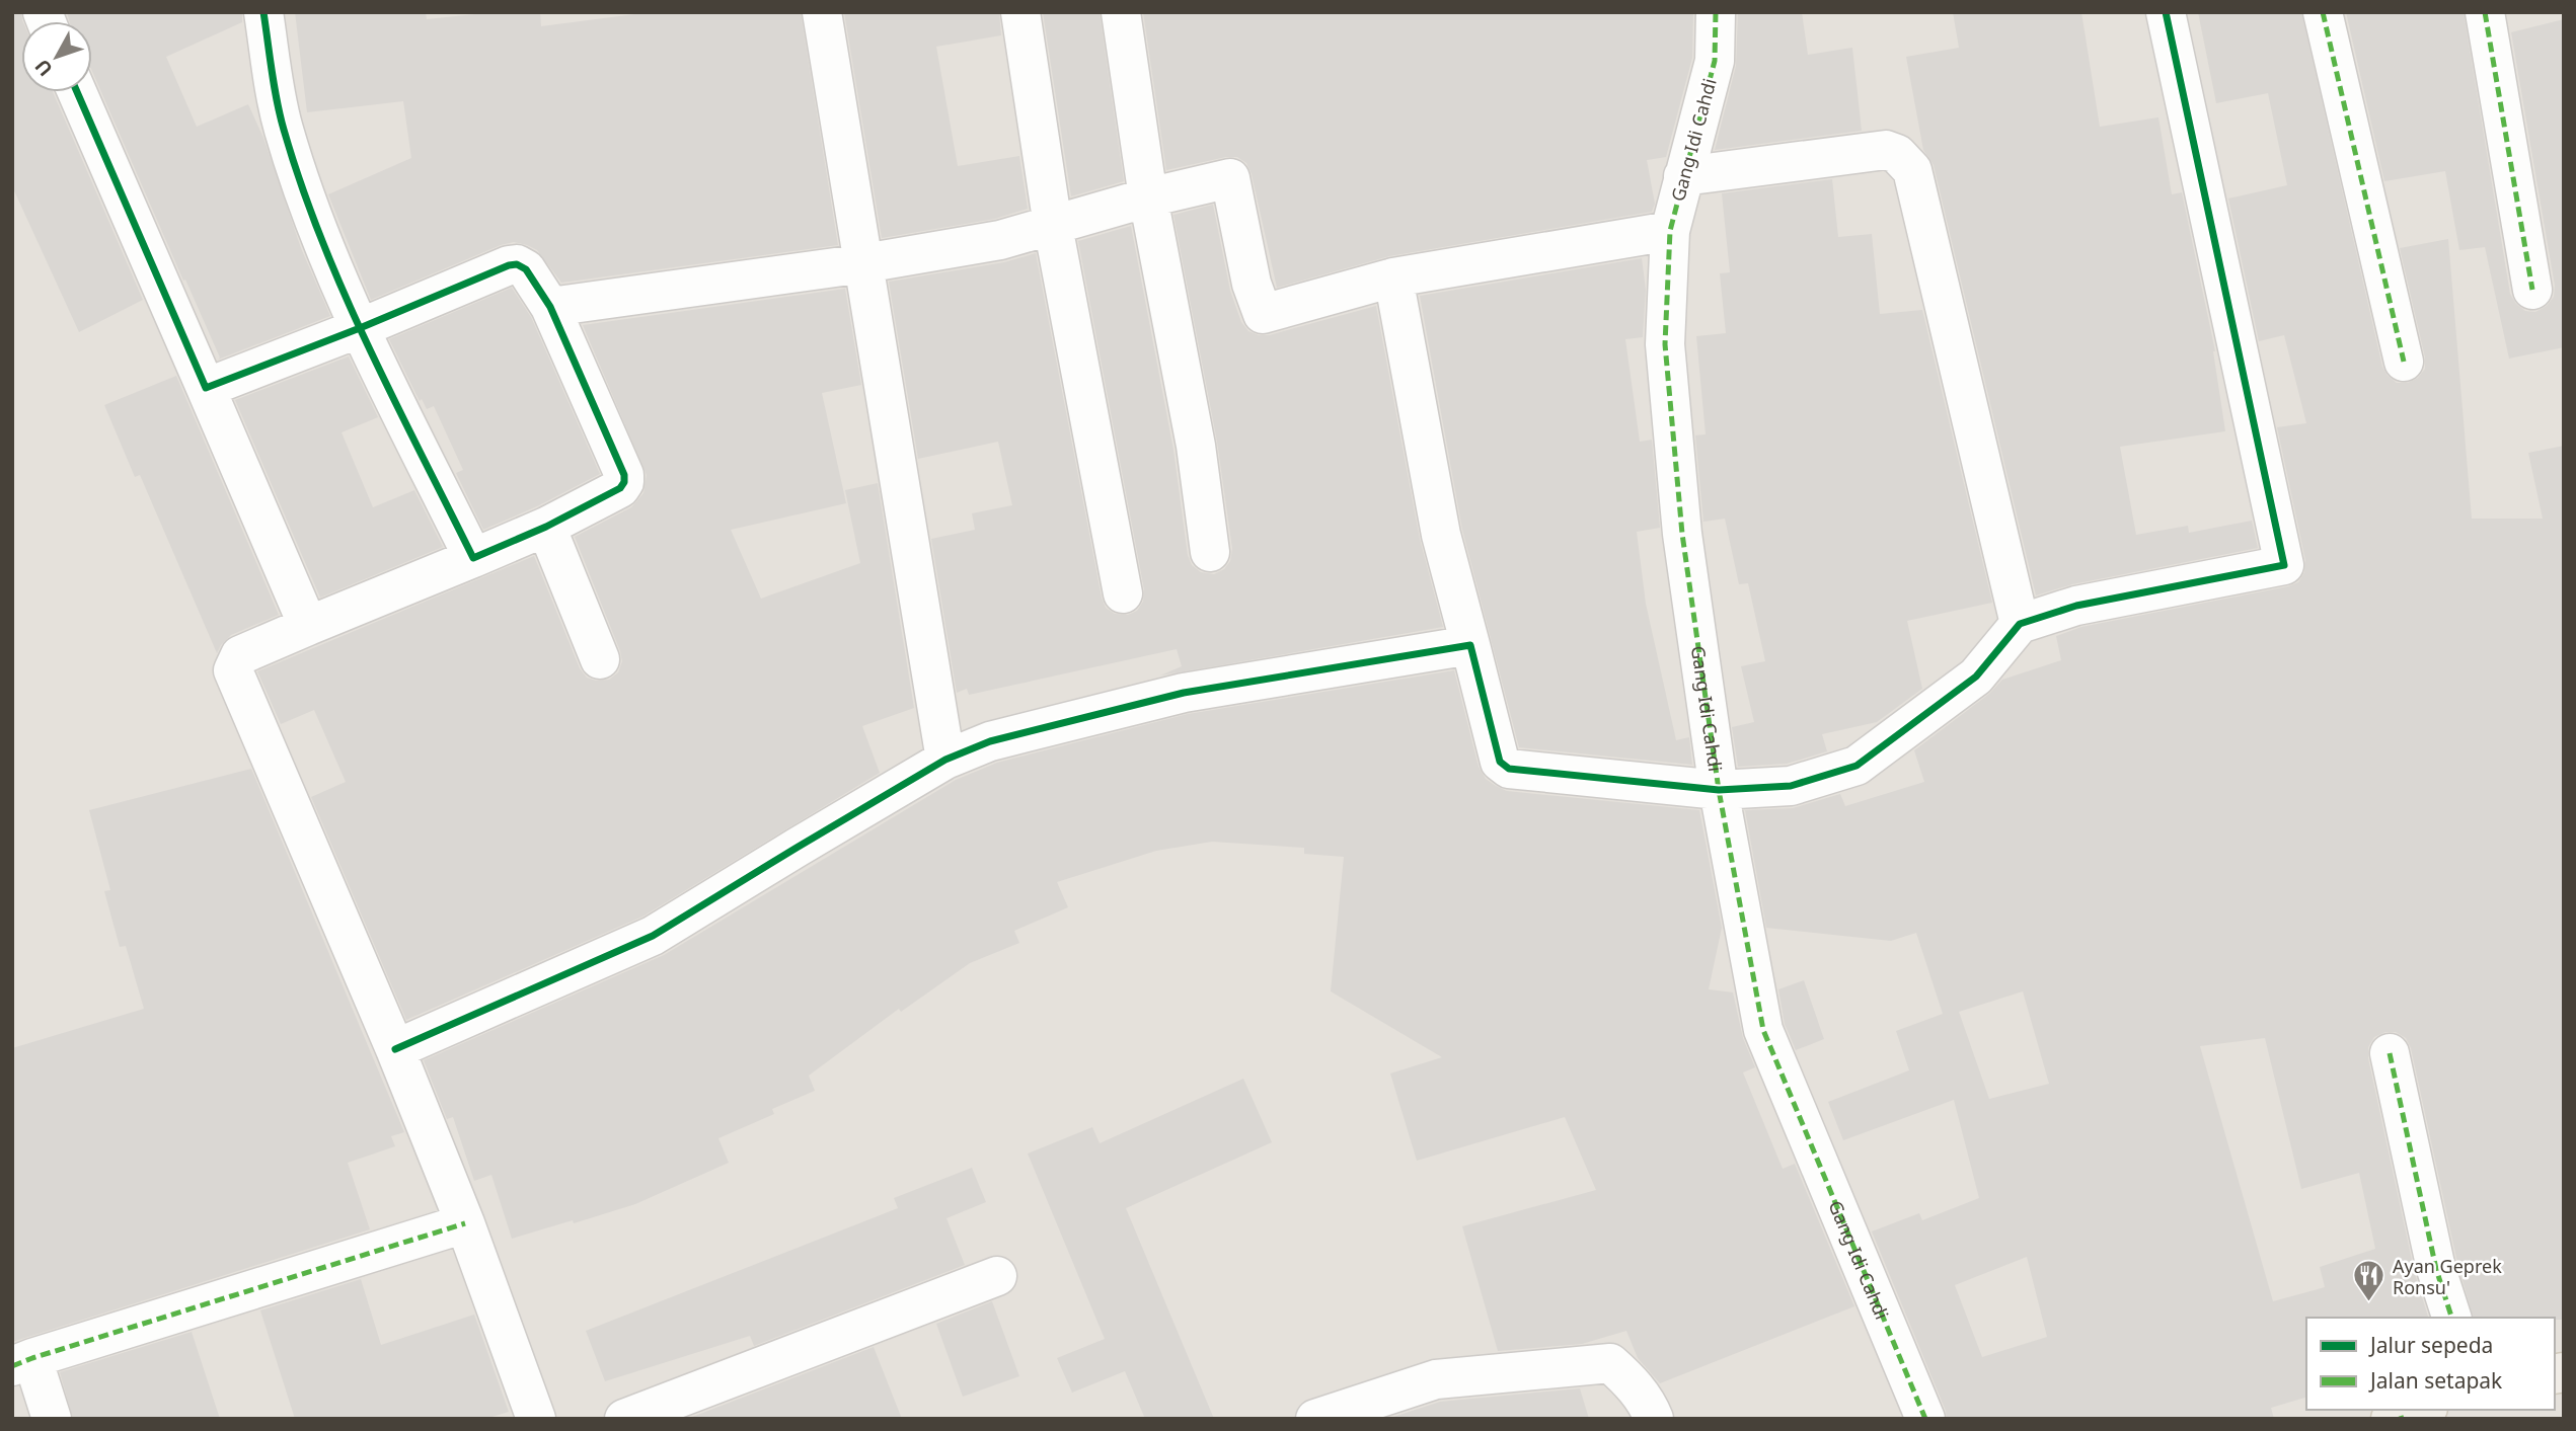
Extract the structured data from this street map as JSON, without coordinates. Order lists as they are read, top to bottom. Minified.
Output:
{"streets":{"street":["Gang Idi Cahdi"]},"places":{"restaurant":["Ayan Geprek Ronsu'"]},"legend":["Jalur sepeda","Jalan setapak"],"north":"bottom left"}
